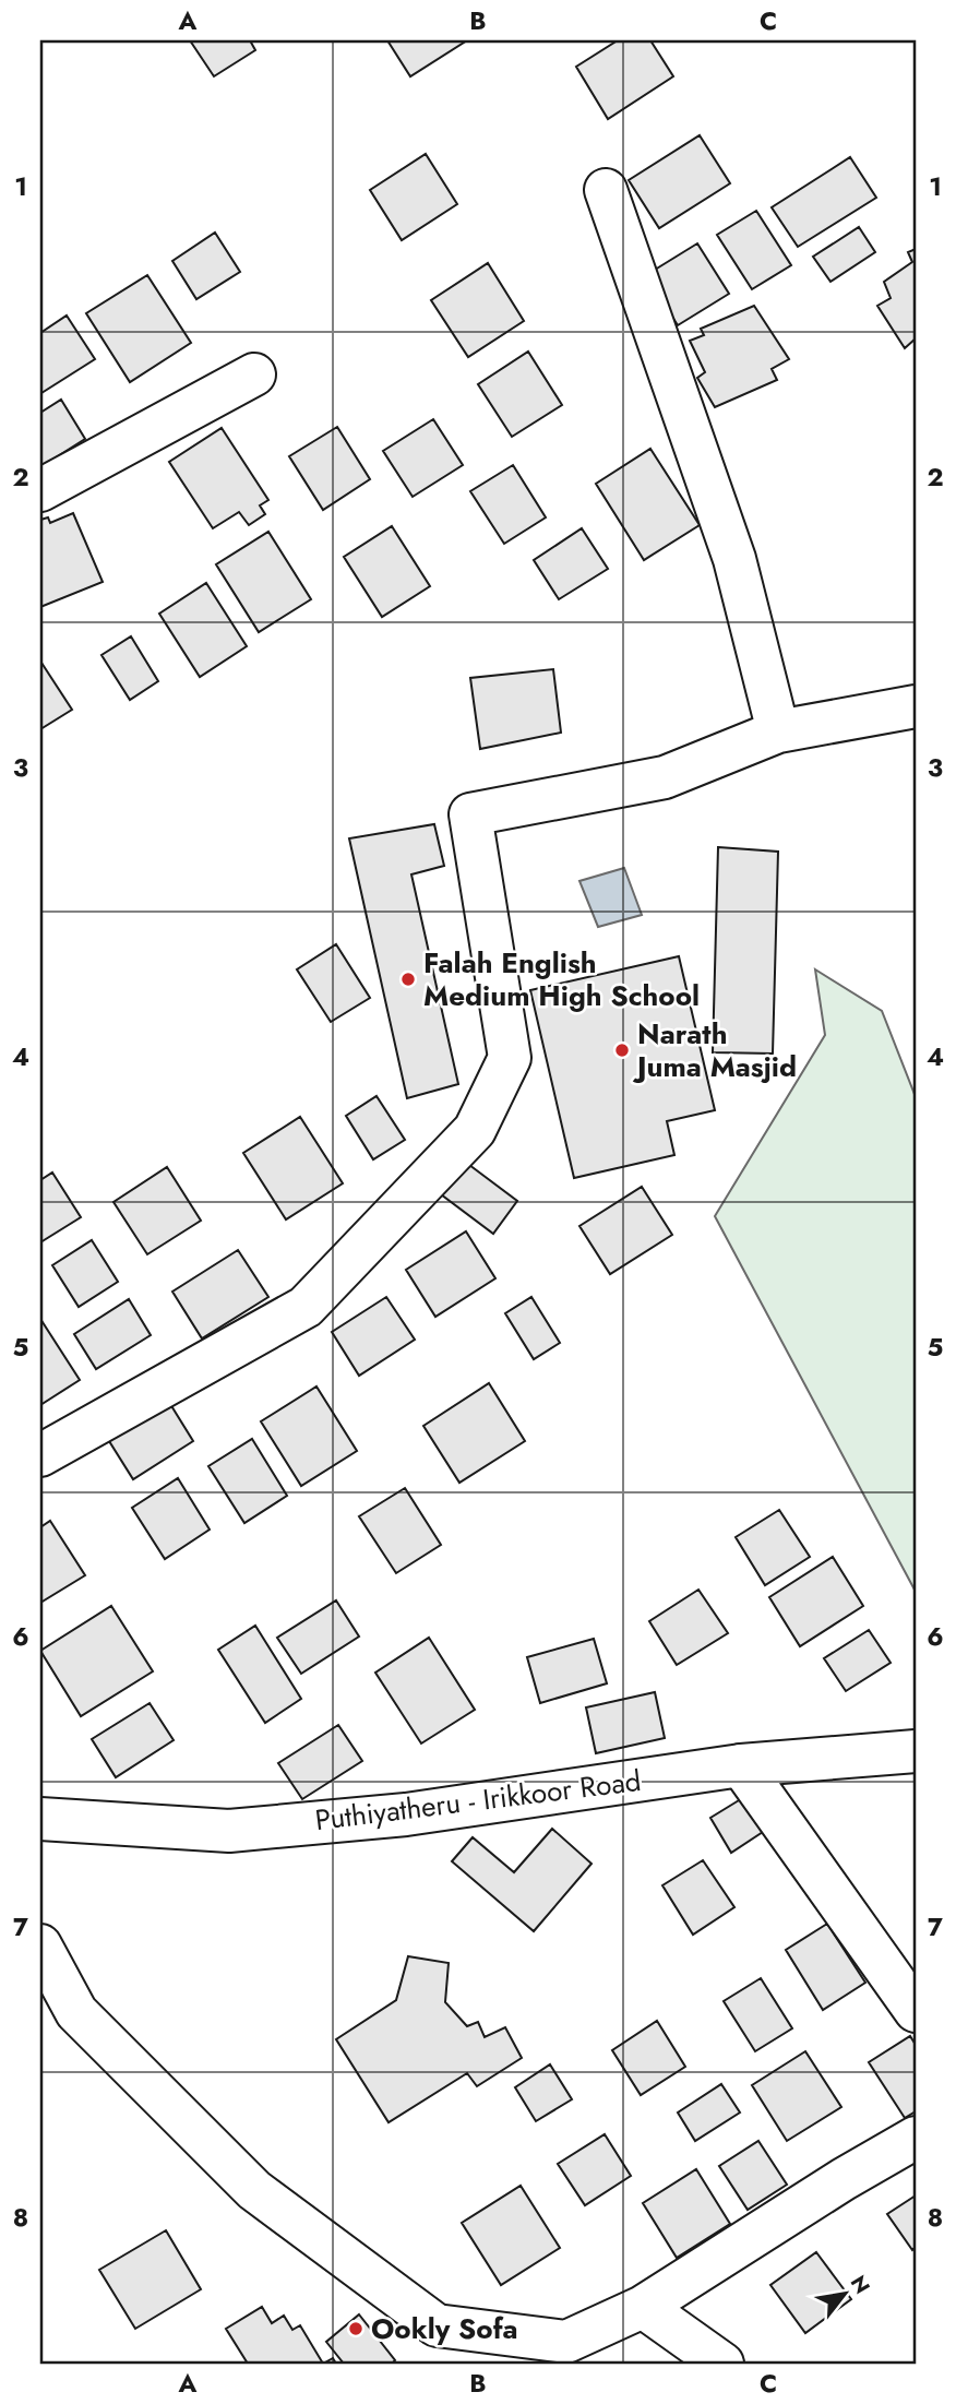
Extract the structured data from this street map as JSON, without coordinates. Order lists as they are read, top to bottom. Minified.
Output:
{"streets":{"street":["Puthiyatheru - Irikkoor Road"]},"places":["Falah English Medium High School","Narath Juma Masjid","Ookly Sofa"],"north":"top right","grid":{"columns":["A","B","C"],"rows":["1","2","3","4","5","6","7","8"]}}
